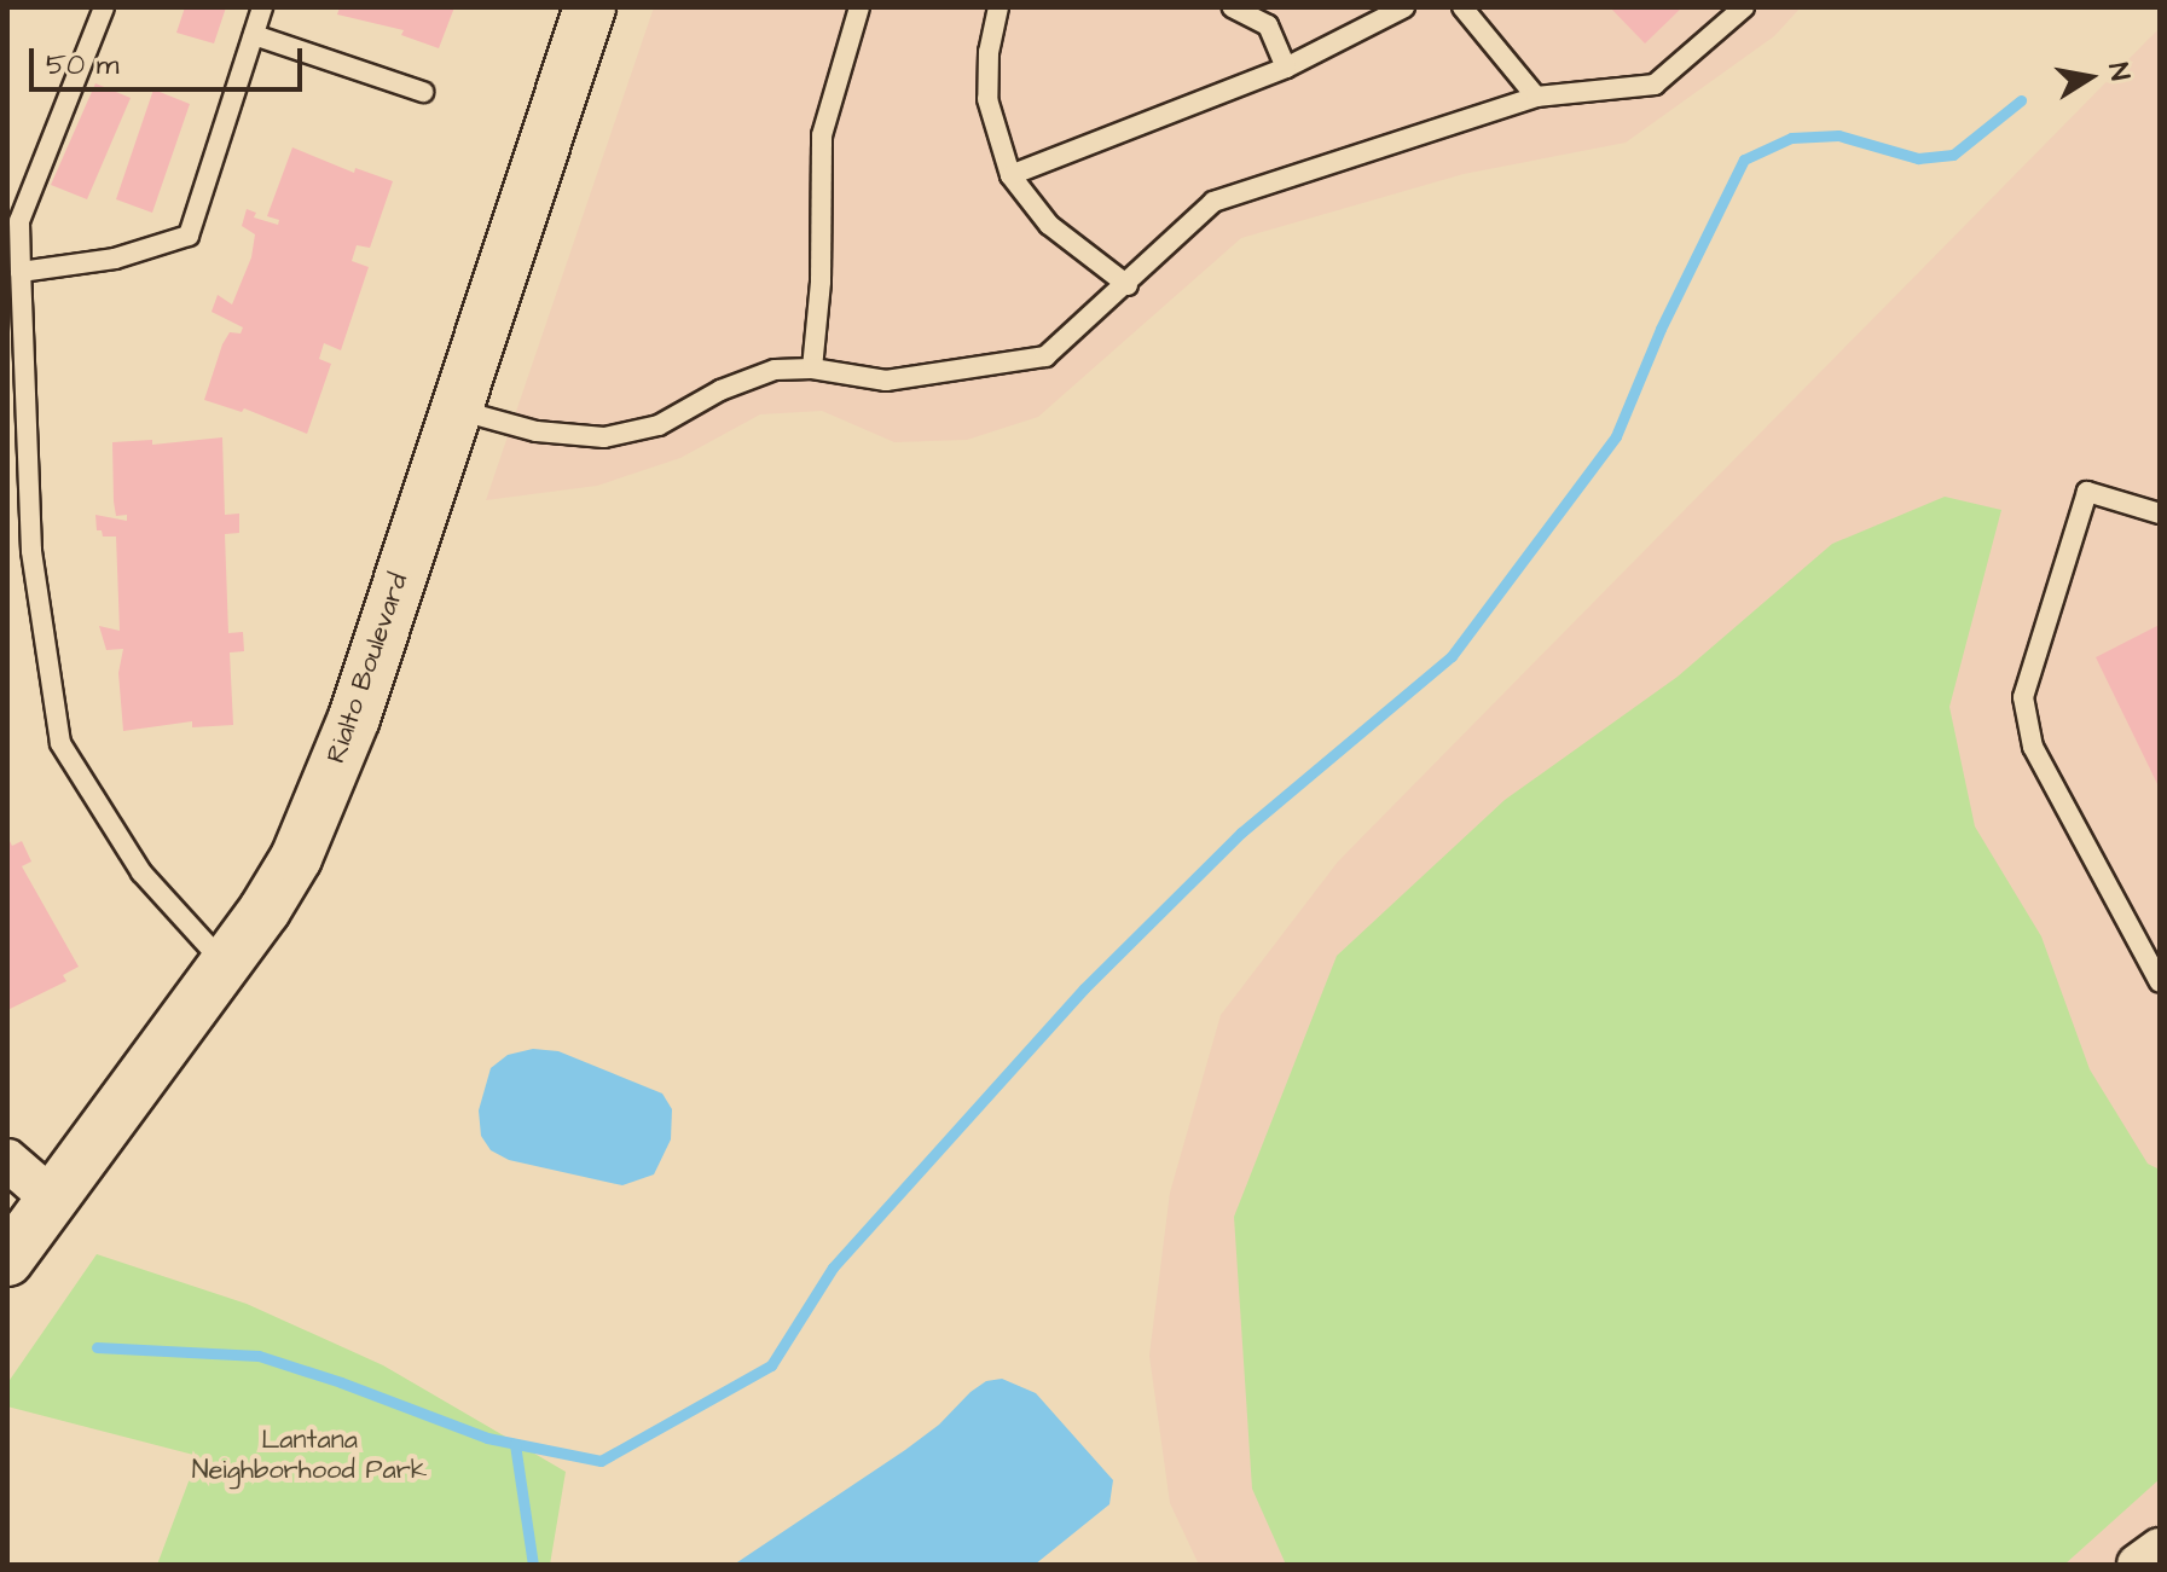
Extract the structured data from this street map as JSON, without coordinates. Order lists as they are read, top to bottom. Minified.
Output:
{"streets":{"street":["Rialto Boulevard"]},"parks":["Lantana Neighborhood Park"],"scale_bar":"50 m","north":"right"}
